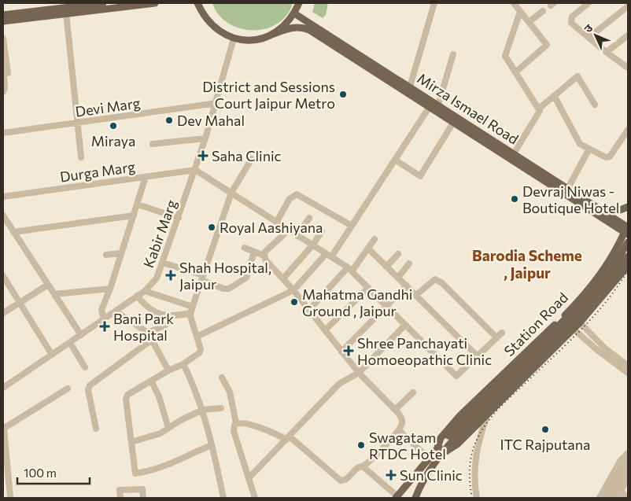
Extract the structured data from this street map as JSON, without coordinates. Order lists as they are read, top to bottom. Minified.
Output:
{"streets":{"main road":["Mirza Ismael Road","Station Road"],"street":["Devi Marg","Durga Marg","Kabir Marg"]},"crossings":[["Devi Marg","Kabir Marg"],["Mirza Ismael Road","Station Road"],["Durga Marg","Kabir Marg"]],"districts":["Barodia Scheme , Jaipur"],"places":{"other":["District and Sessions Court Jaipur Metro","Dev Mahal","Miraya","Devraj Niwas - Boutique Hotel","Royal Aashiyana","Mahatma Gandhi Ground , Jaipur","ITC Rajputana","Swagatam RTDC Hotel"],"health":["Saha Clinic","Shah Hospital, Jaipur","Bani Park Hospital","Shree Panchayati Homoeopathic Clinic","Sun Clinic"]},"scale_bar":"100 m","north":"top left"}
